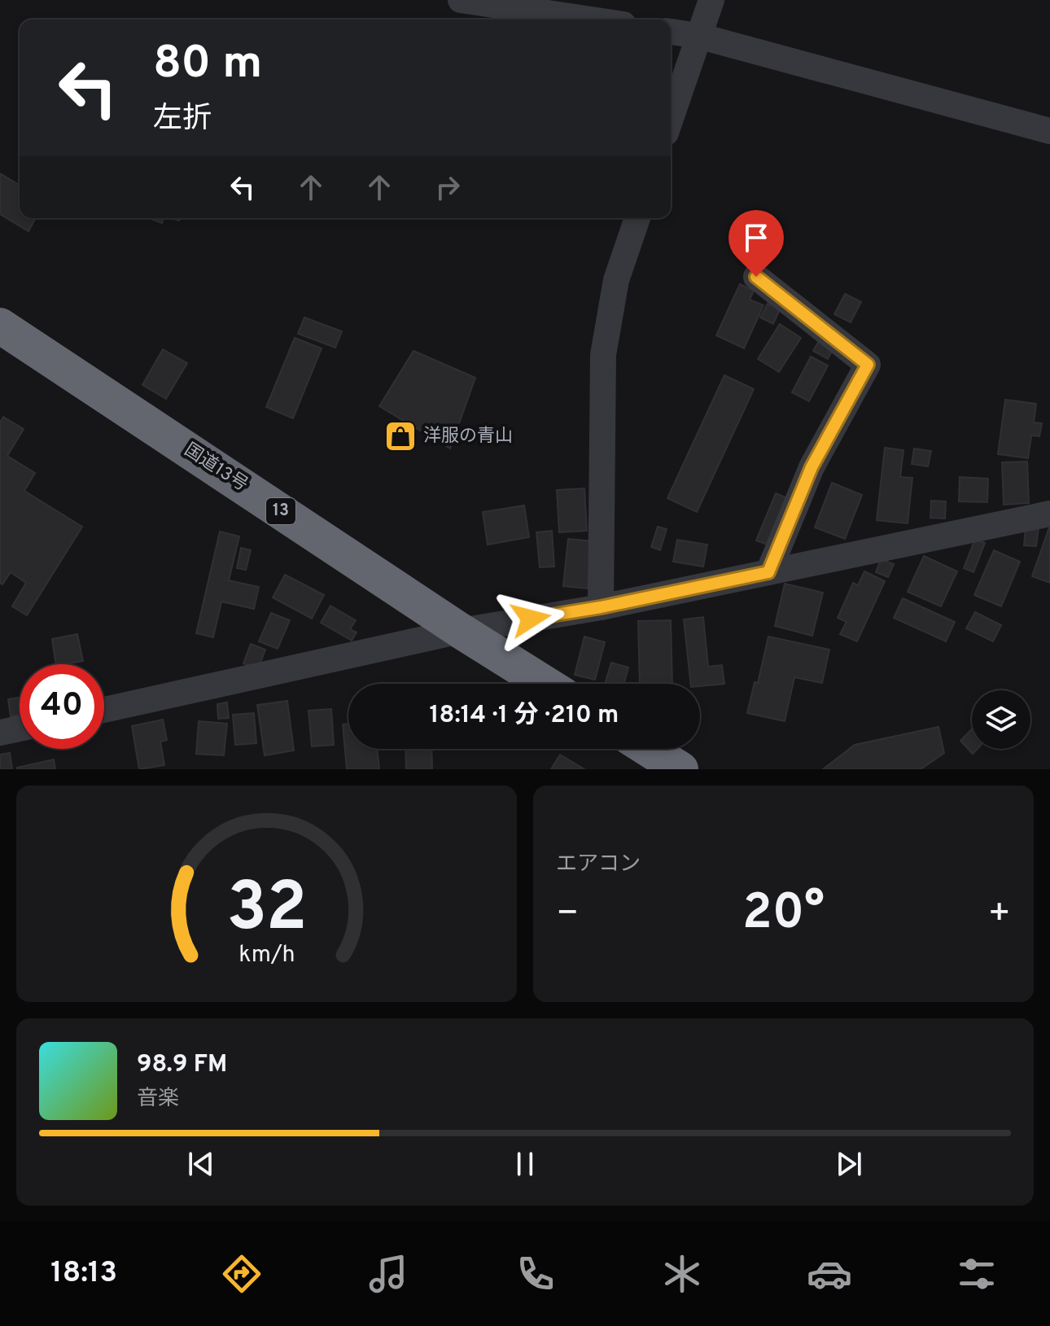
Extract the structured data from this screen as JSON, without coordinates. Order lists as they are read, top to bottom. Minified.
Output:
{"streets":{"highway":["国道13号","13"]},"places":{"shop":["洋服の青山"]},"page":{"turn":["80 m","左折"],"limit":"40","trip":"18:14 · 1 分 · 210 m","tile":"エアコン","heat":["−","20°","+"],"song":["98.9 FM","音楽"],"tabs":"18:13","gauge":["32","km/h"]}}
